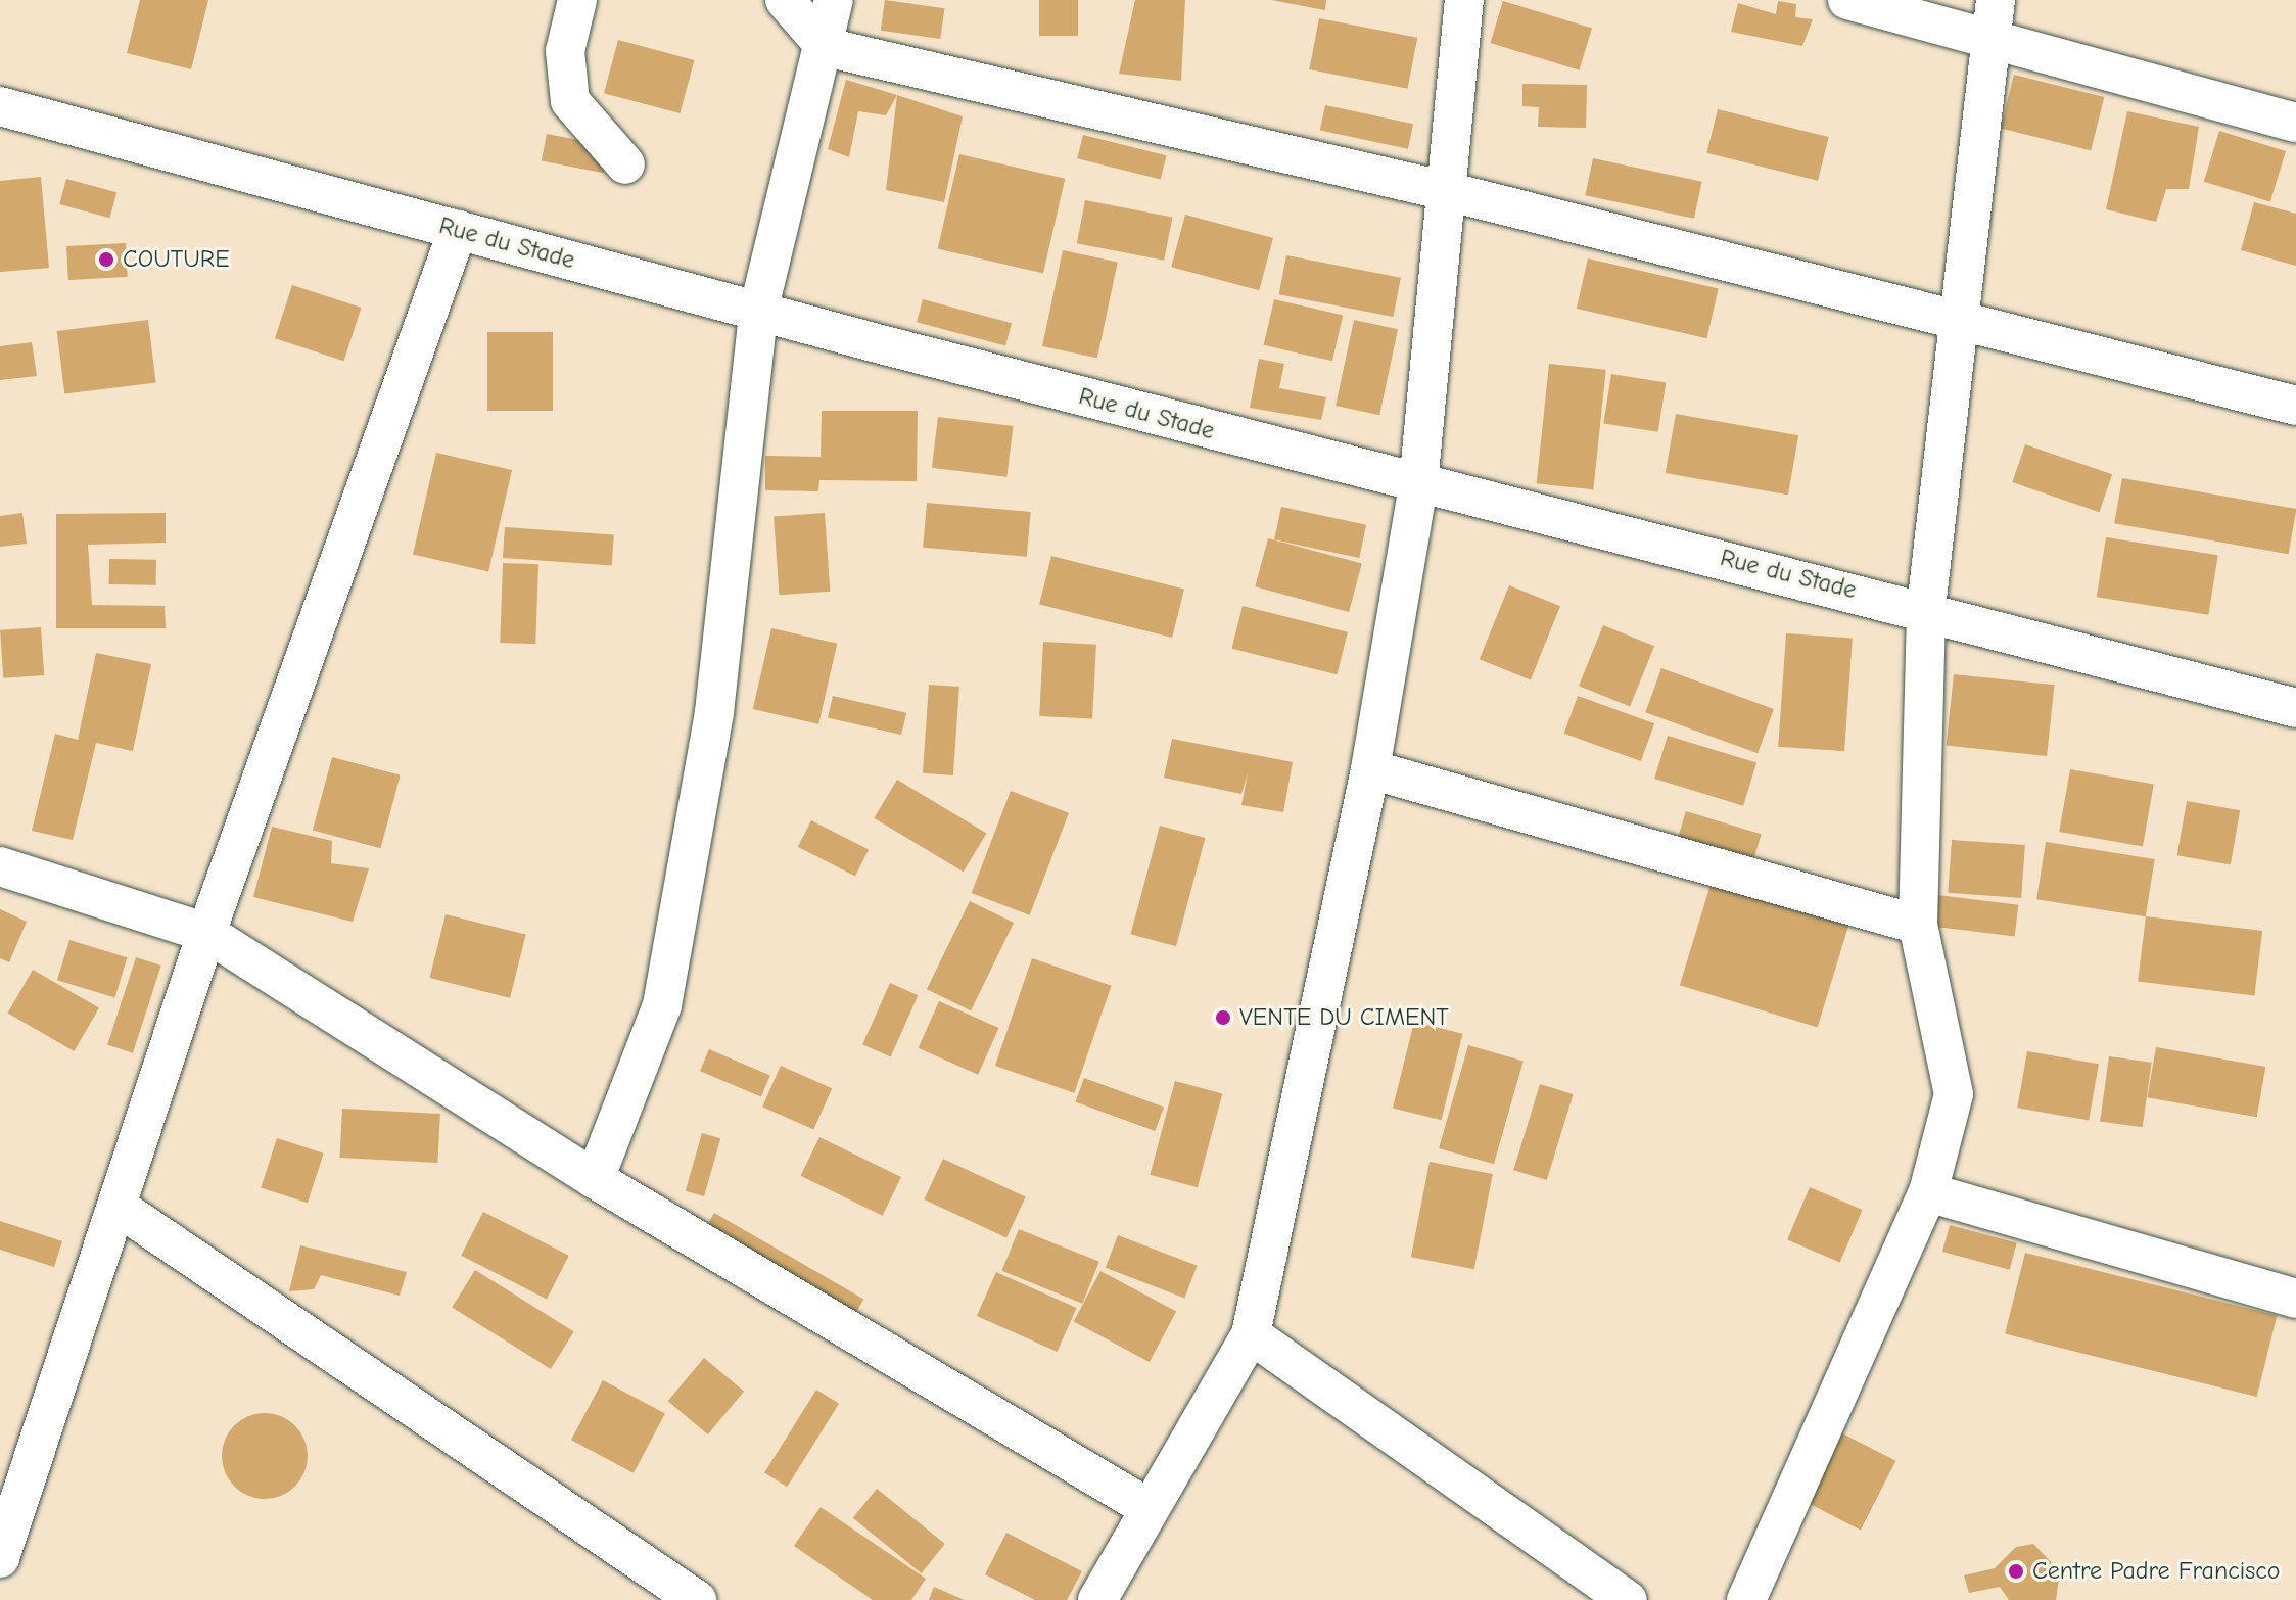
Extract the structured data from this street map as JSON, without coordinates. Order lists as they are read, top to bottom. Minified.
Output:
{"streets":{"street":["Rue du Stade"]},"places":["COUTURE","VENTE DU CIMENT","Centre Padre Francisco"]}
